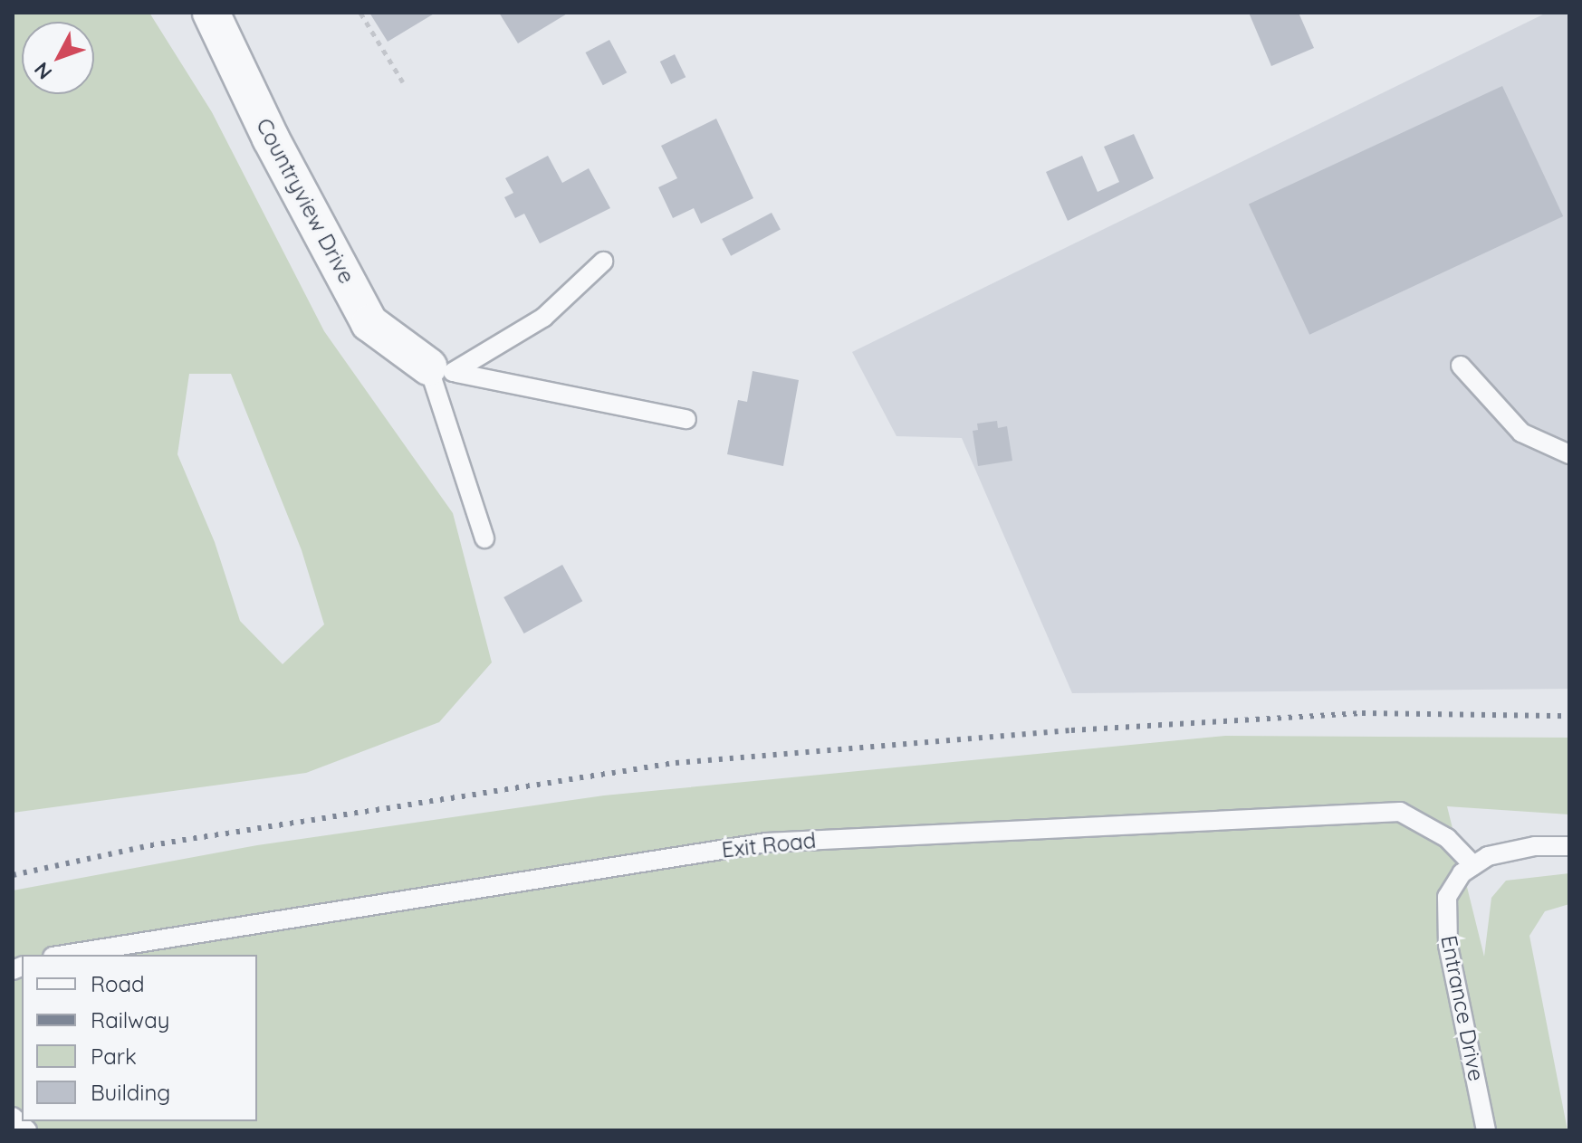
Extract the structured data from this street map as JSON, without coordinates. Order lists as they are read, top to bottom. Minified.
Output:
{"streets":{"street":["Countryview Drive"],"lane":["Exit Road","Entrance Drive"]},"crossings":[["Exit Road","Entrance Drive"]],"legend":["Road","Railway","Park","Building"],"north":"bottom left"}
